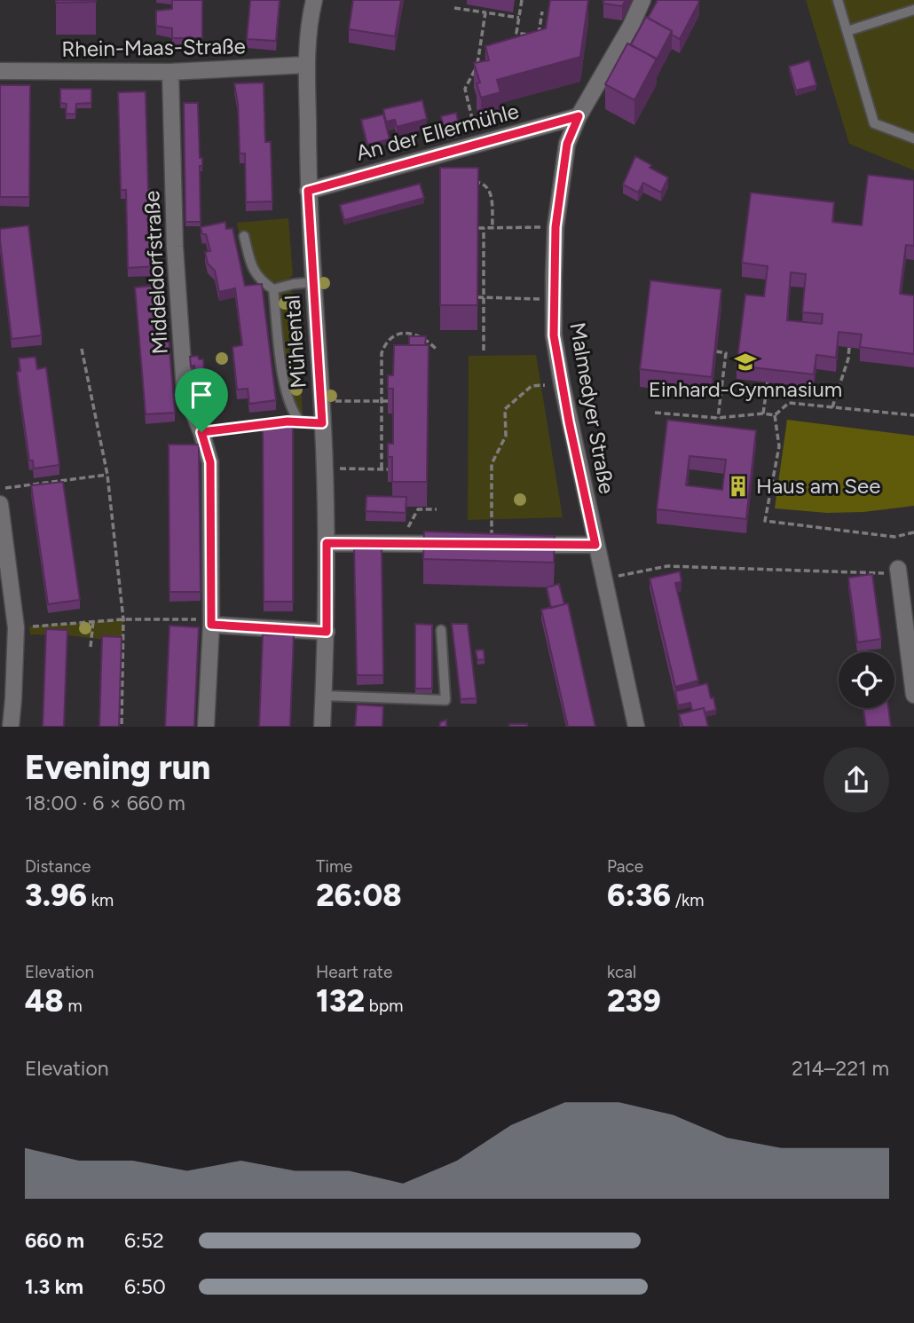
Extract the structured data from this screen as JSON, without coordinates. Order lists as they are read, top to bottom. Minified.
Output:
{"streets":{"street":["Rhein-Maas-Straße","An der Ellermühle","Middeldorfstraße","Mühlental","Malmedyer Straße"]},"crossings":[["Rhein-Maas-Straße","Middeldorfstraße"],["Rhein-Maas-Straße","Mühlental"],["An der Ellermühle","Mühlental"],["An der Ellermühle","Malmedyer Straße"]],"places":{"school or university":["Einhard-Gymnasium"],"building":["Haus am See"]},"page":{"heading":["Evening run","18:00 · 6 × 660 m"],"stats":[["Distance","3.96 km"],["Time","26:08"],["Pace","6:36 /km"],["Elevation","48 m"],["Heart rate","132 bpm"],["kcal","239"]],"chart":["Elevation","214–221 m"],"list":[{"name":"660 m","note":"6:52"},{"name":"1.3 km","note":"6:50"}]}}
